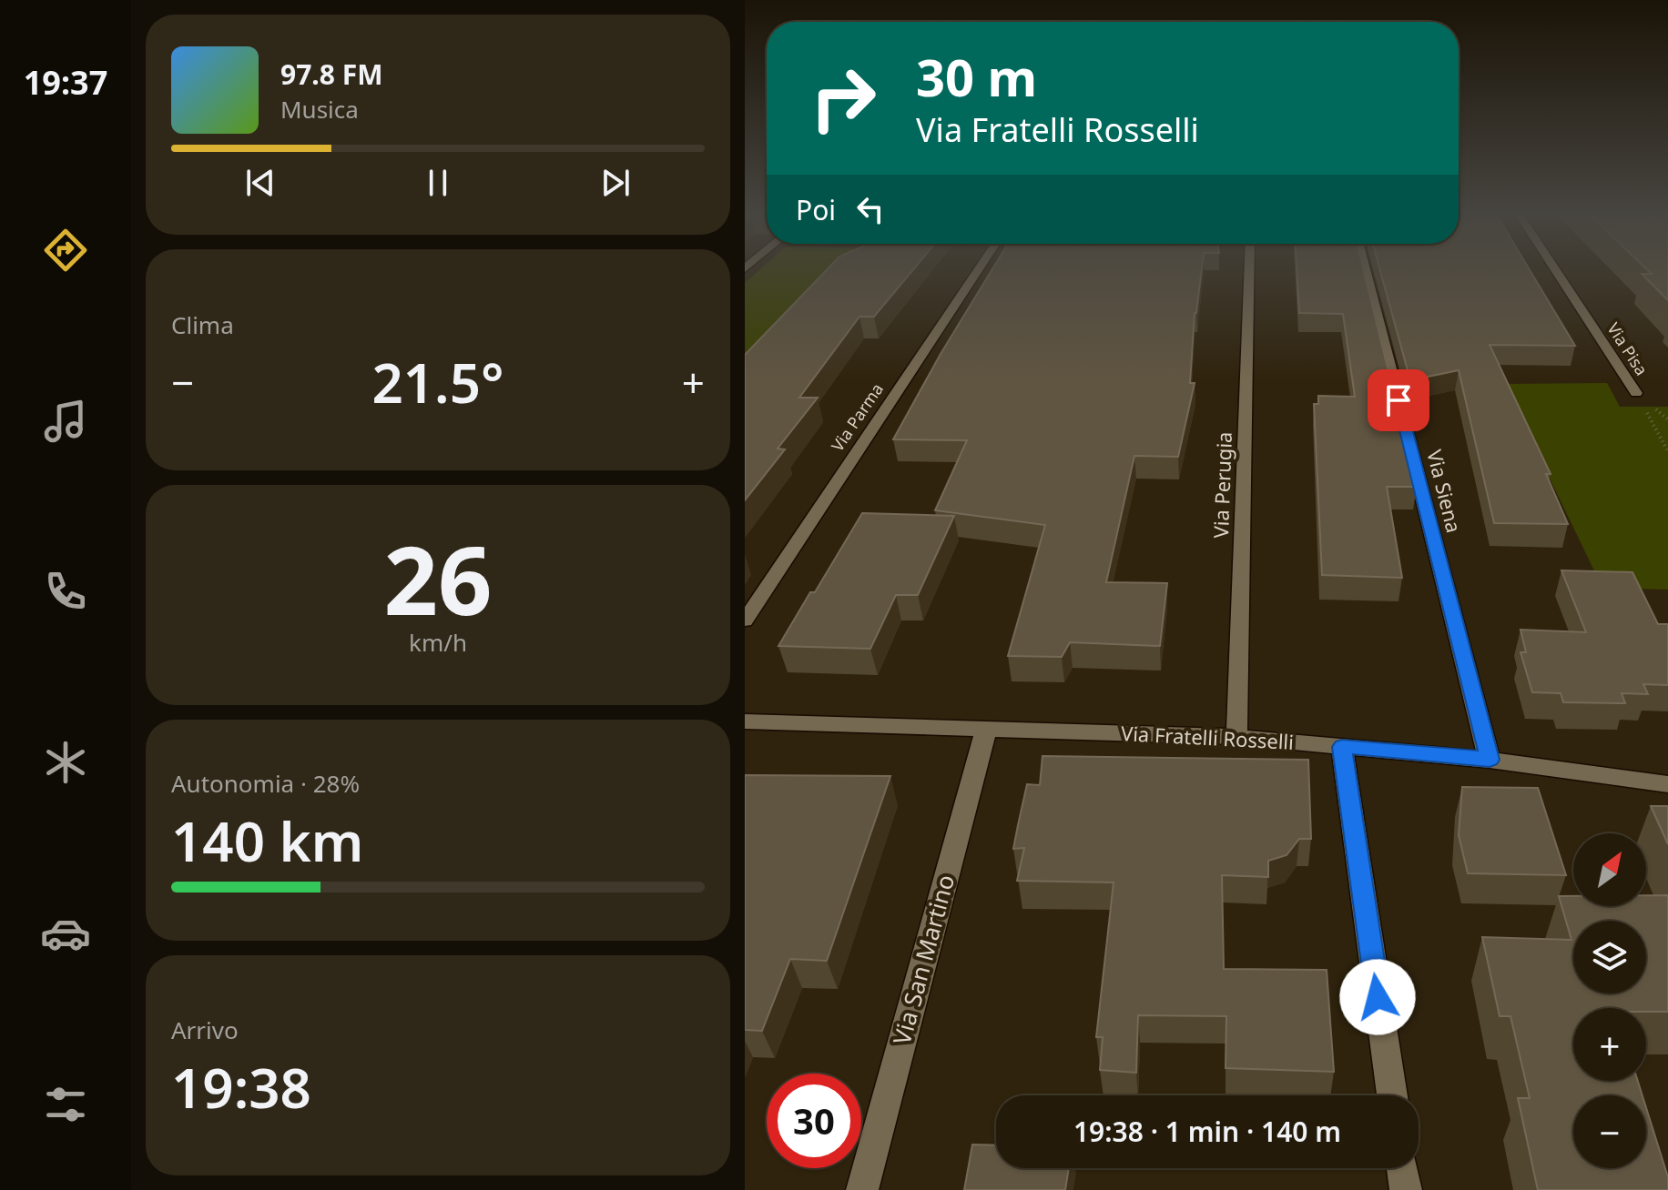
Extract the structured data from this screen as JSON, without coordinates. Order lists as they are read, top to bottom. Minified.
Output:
{"streets":{"street":["Via Pisa","Via Parma","Via Perugia","Via Siena","Via Fratelli Rosselli","Via San Martino"]},"crossings":[["Via Perugia","Via Fratelli Rosselli"],["Via Siena","Via Fratelli Rosselli"],["Via Fratelli Rosselli","Via San Martino"]],"north":"top right","page":{"tabs":"19:37","turn":["30 m","Via Fratelli Rosselli"],"song":["97.8 FM","Musica"],"then":"Poi","tile":["Clima",["26","km/h"],["Autonomia · 28%","140 km"],["Arrivo","19:38"]],"heat":["−","21.5°","+"],"map_buttons":["+","−"],"limit":"30","trip":"19:38 · 1 min · 140 m"}}
